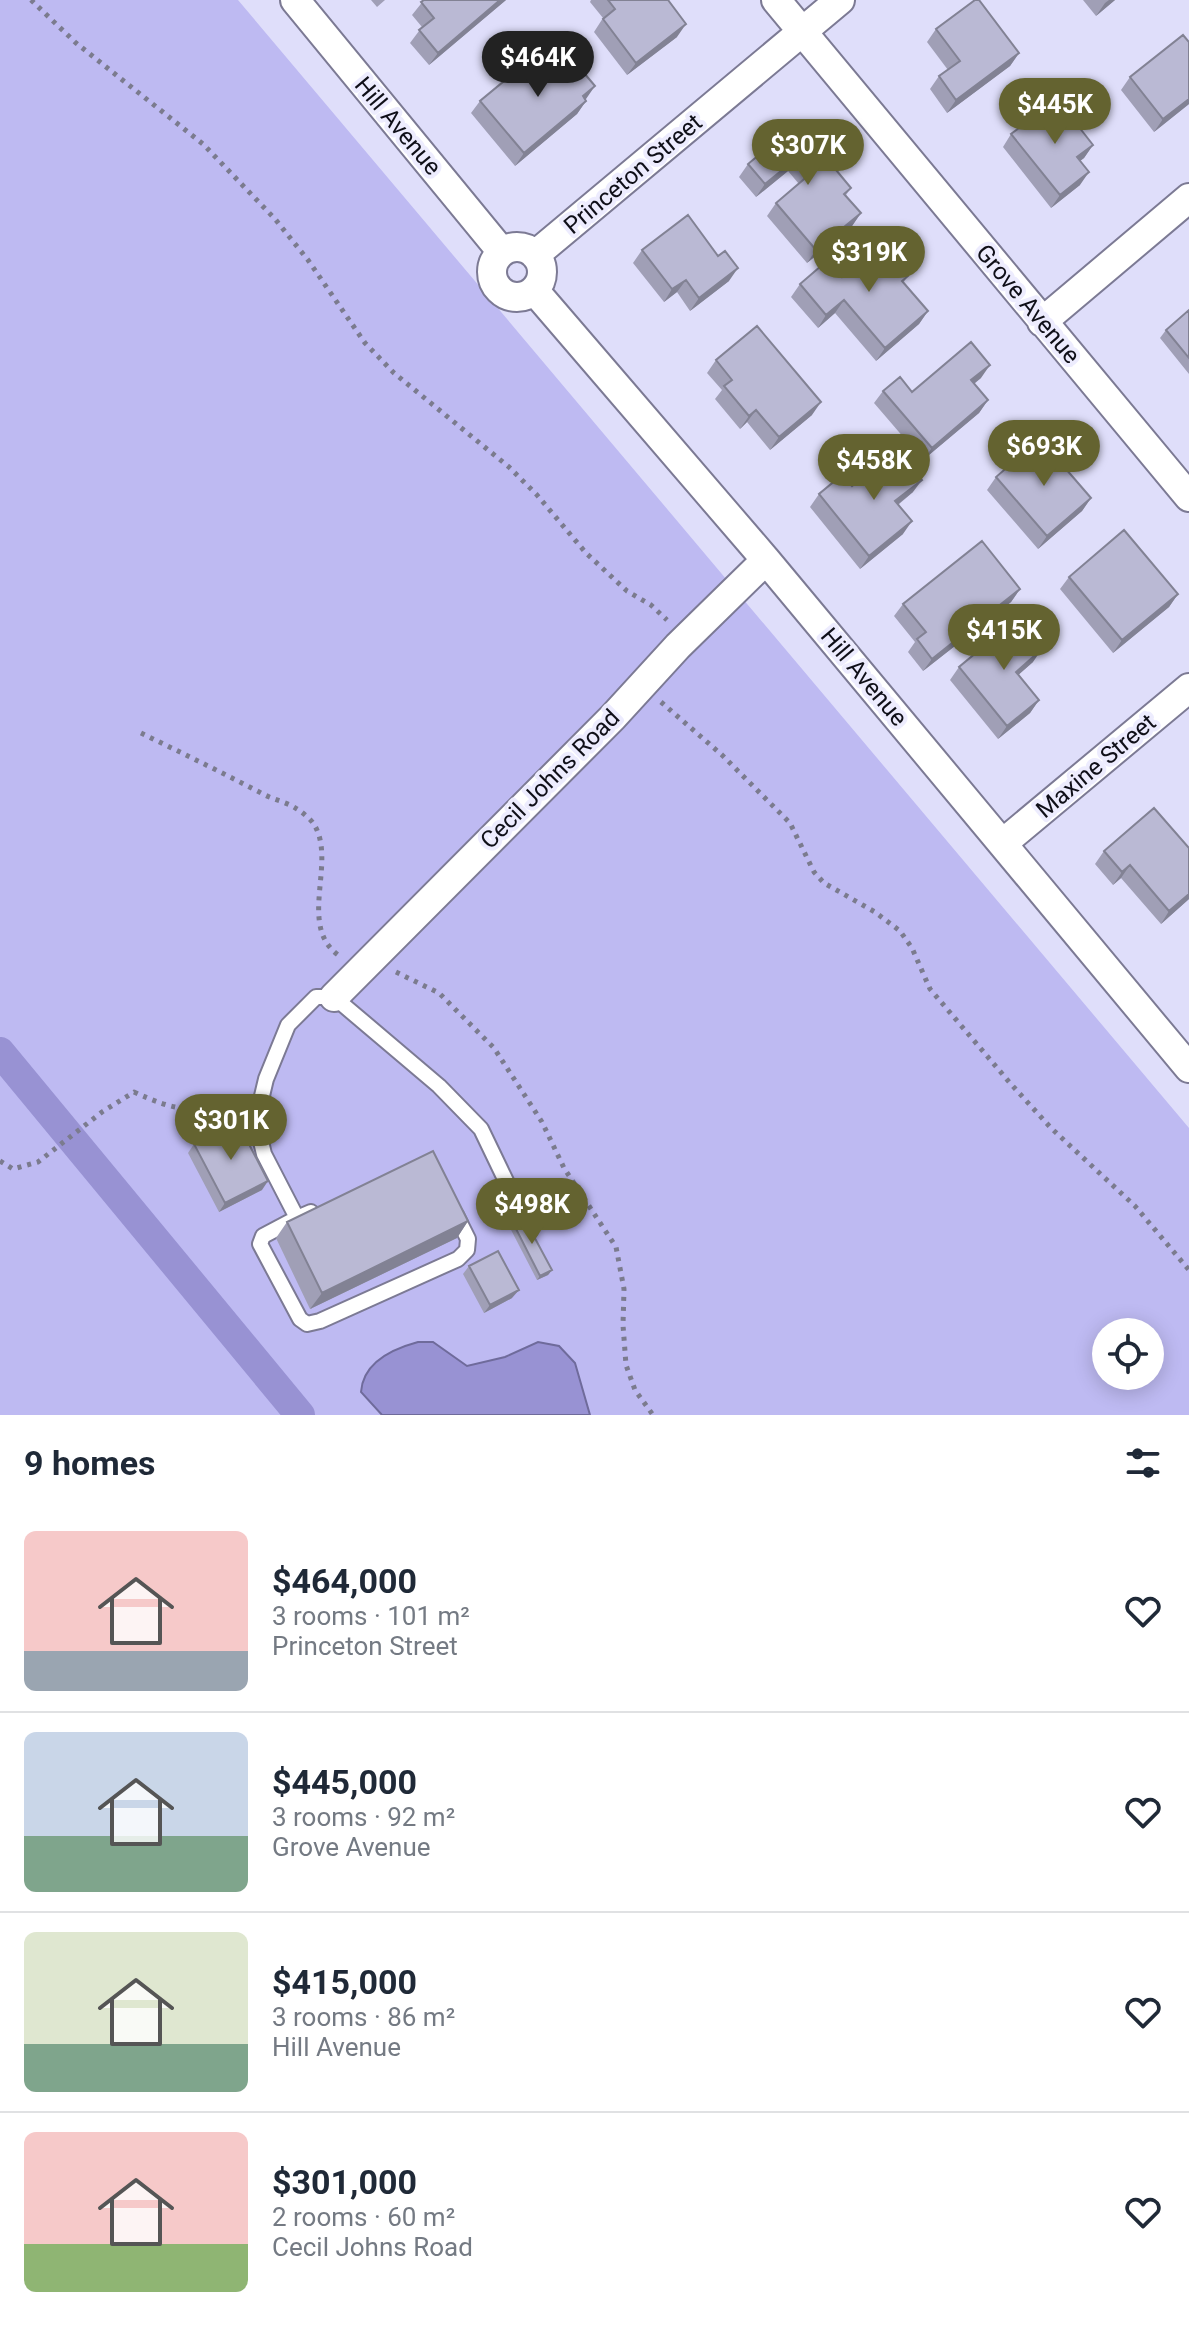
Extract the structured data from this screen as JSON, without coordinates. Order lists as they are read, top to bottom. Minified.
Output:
{"streets":{"street":["Hill Avenue","Princeton Street","Grove Avenue","Maxine Street","Cecil Johns Road"]},"crossings":[["Hill Avenue","Princeton Street"],["Hill Avenue","Maxine Street"],["Hill Avenue","Cecil Johns Road"],["Princeton Street","Grove Avenue"]],"page":{"price":["$464K","$445K","$307K","$319K","$693K","$458K","$415K","$301K","$498K"],"heading":"9 homes","list":[{"name":"$464,000","note":"3 rooms · 101 m² · Princeton Street"},{"name":"$445,000","note":"3 rooms · 92 m² · Grove Avenue"},{"name":"$415,000","note":"3 rooms · 86 m² · Hill Avenue"},{"name":"$301,000","note":"2 rooms · 60 m² · Cecil Johns Road"}]}}
